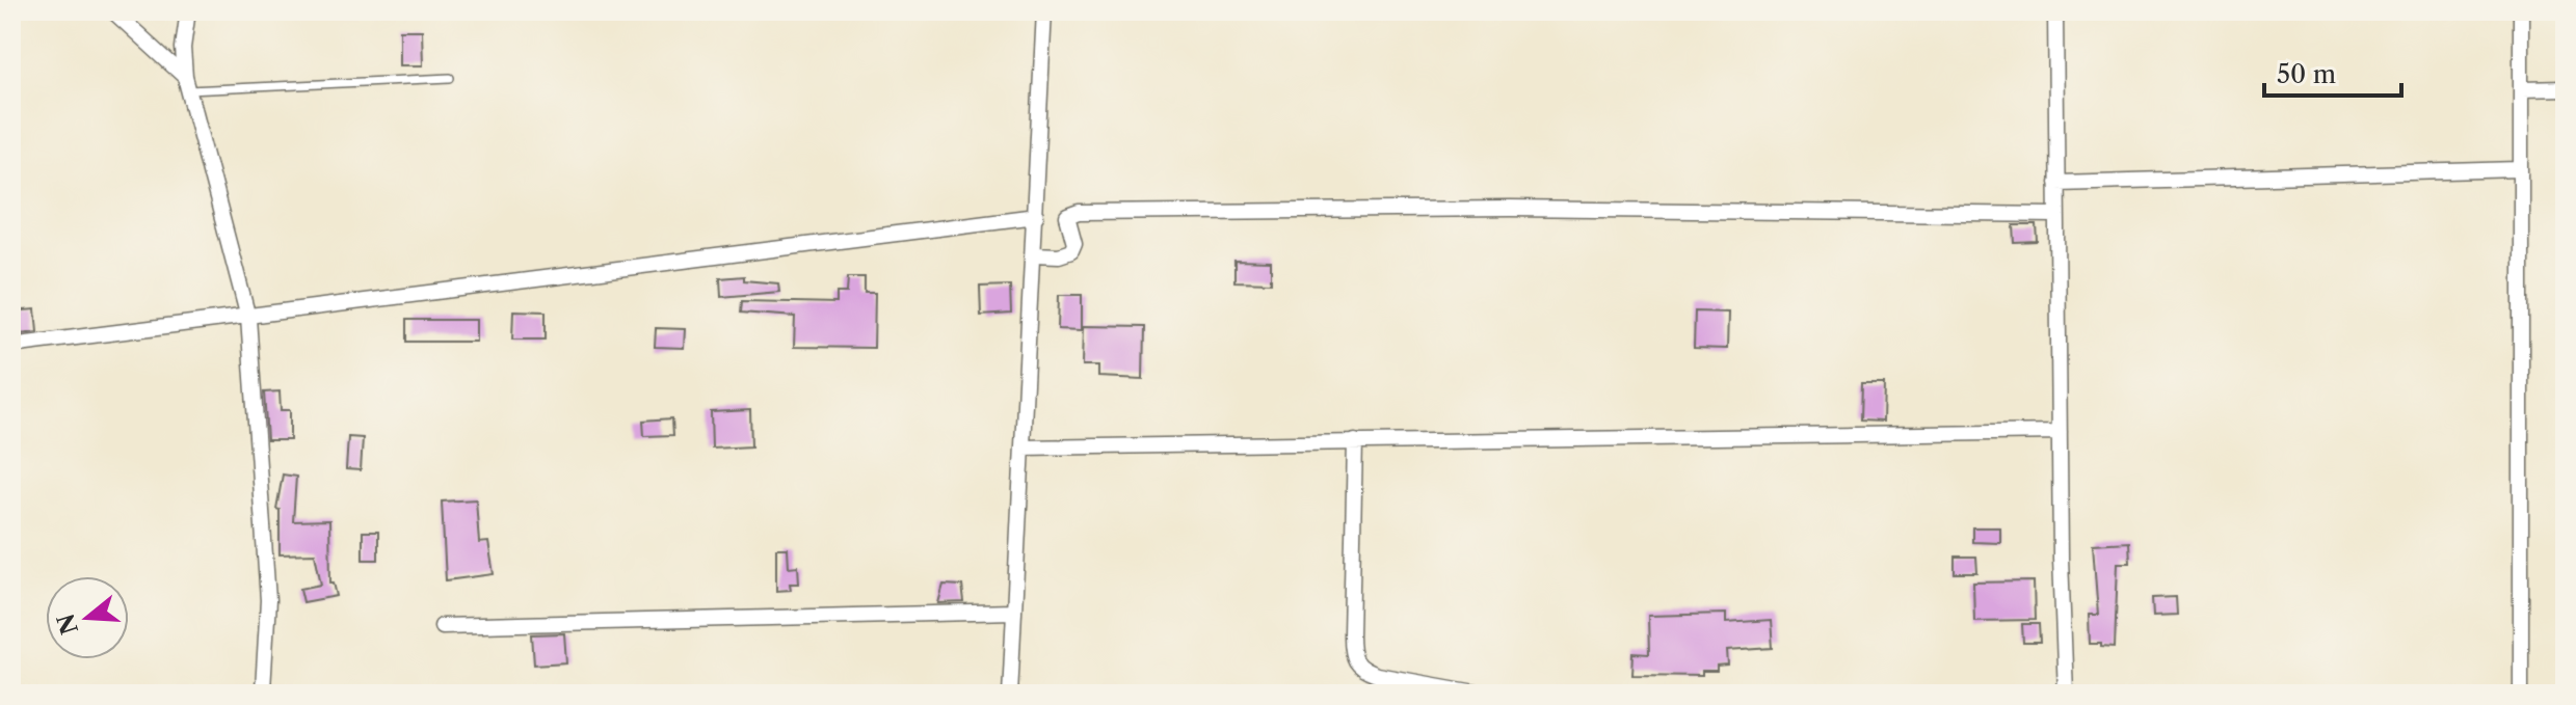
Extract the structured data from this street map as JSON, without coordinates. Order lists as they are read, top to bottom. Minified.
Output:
{"scale_bar":"50 m","north":"left"}
